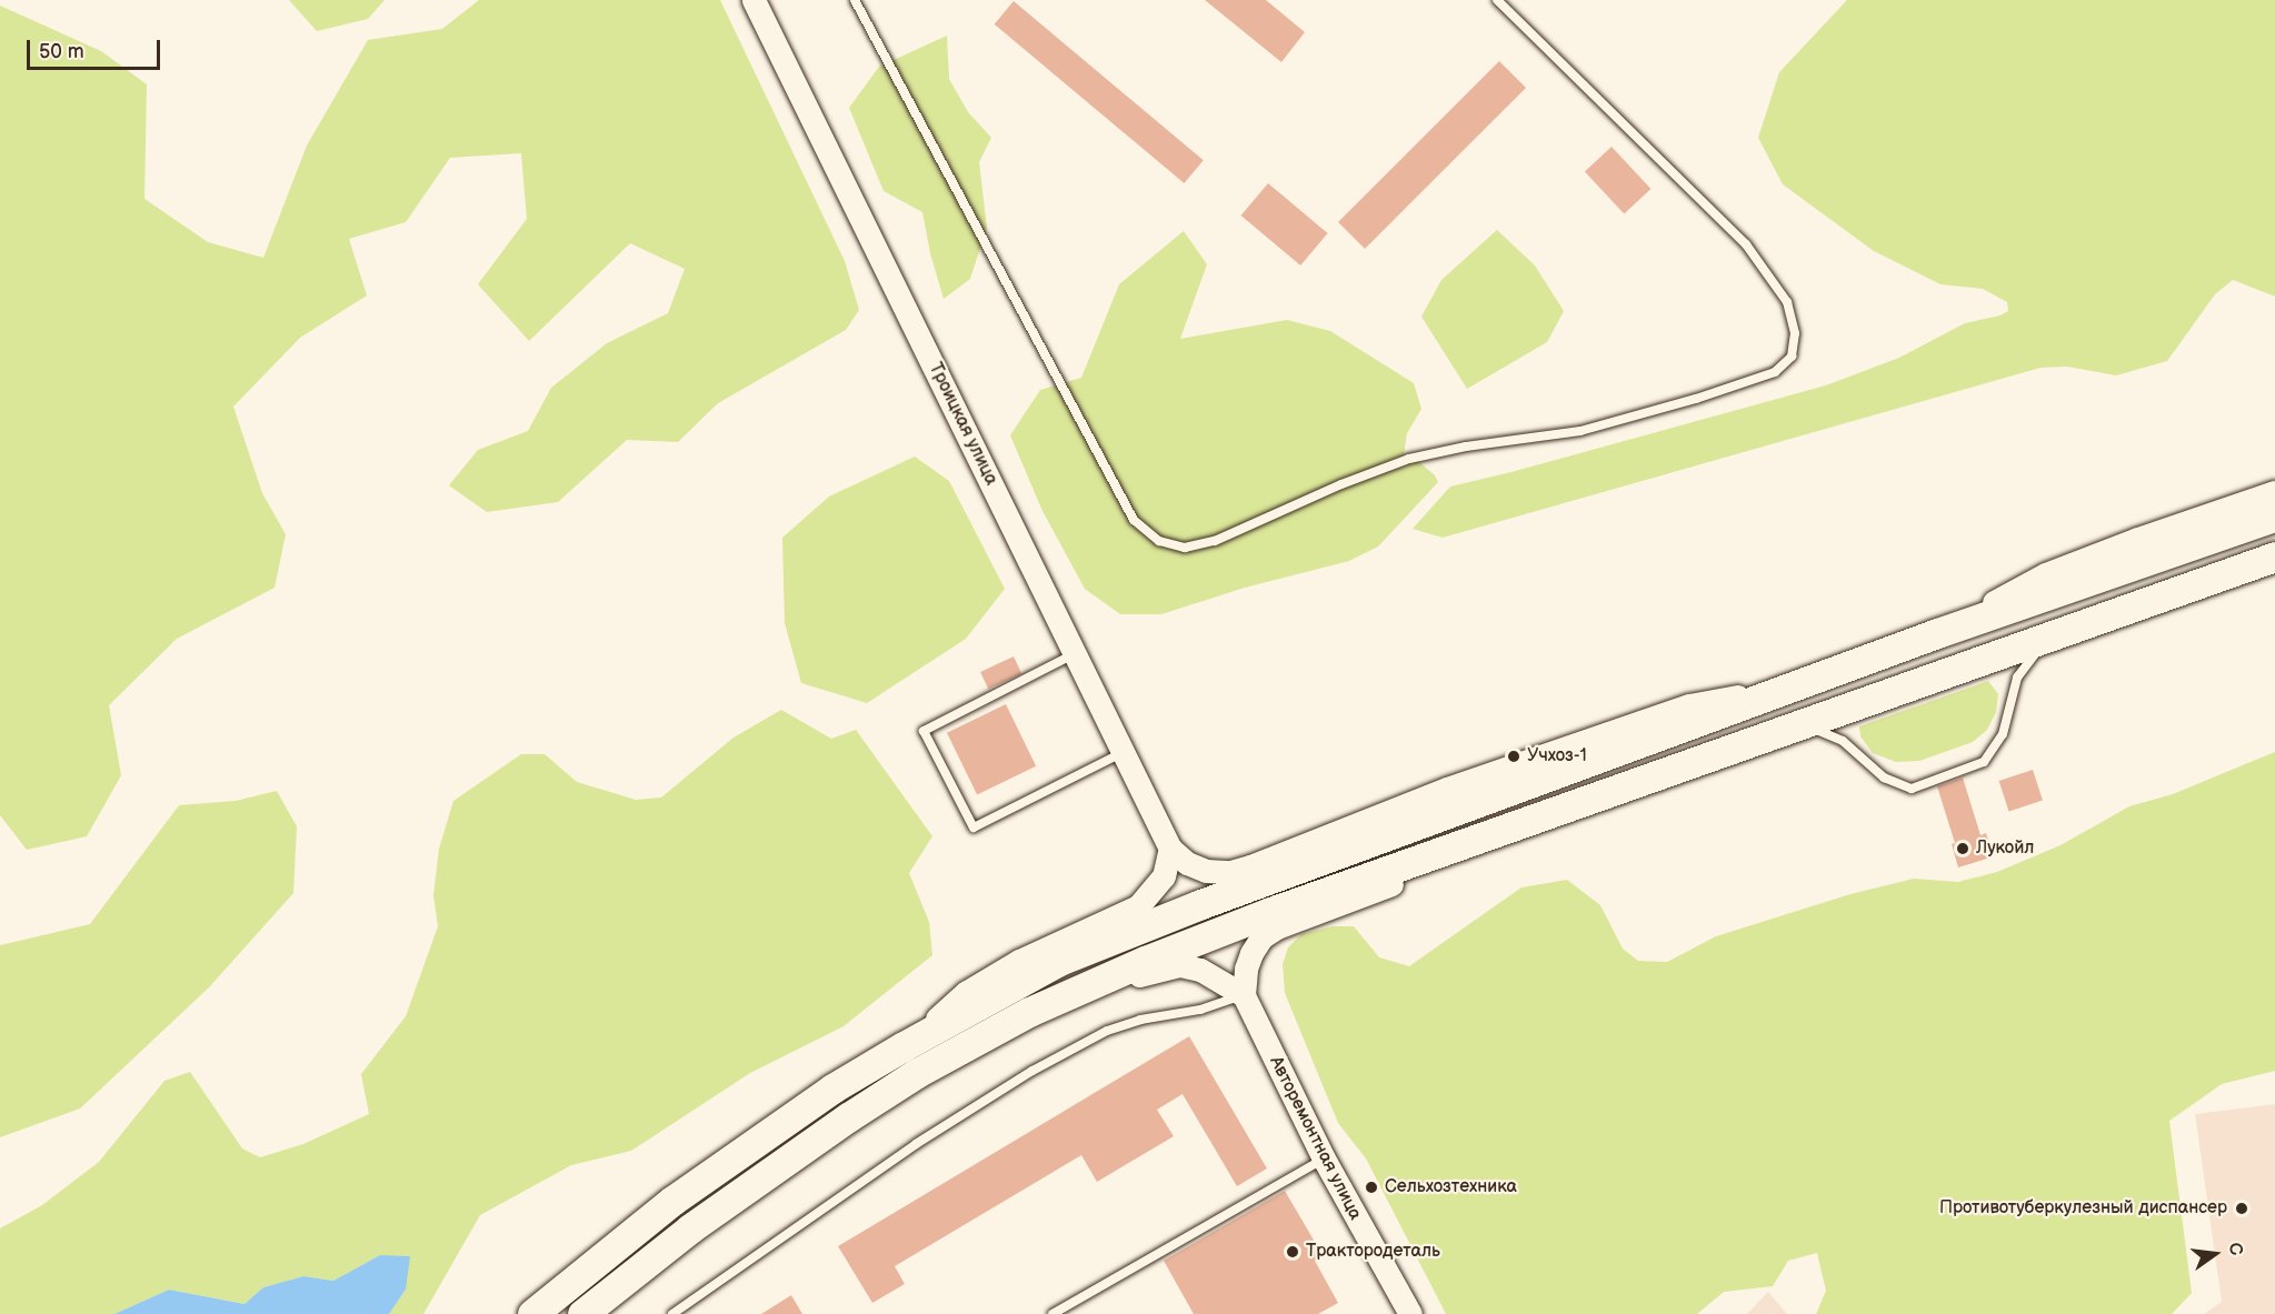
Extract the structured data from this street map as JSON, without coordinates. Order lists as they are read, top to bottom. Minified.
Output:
{"streets":{"street":["Троицкая улица","Авторемонтная улица"]},"places":["Учхоз-1","Лукойл","Сельхозтехника","Противотуберкулезный диспансер","Трактородеталь"],"scale_bar":"50 m","north":"right"}
